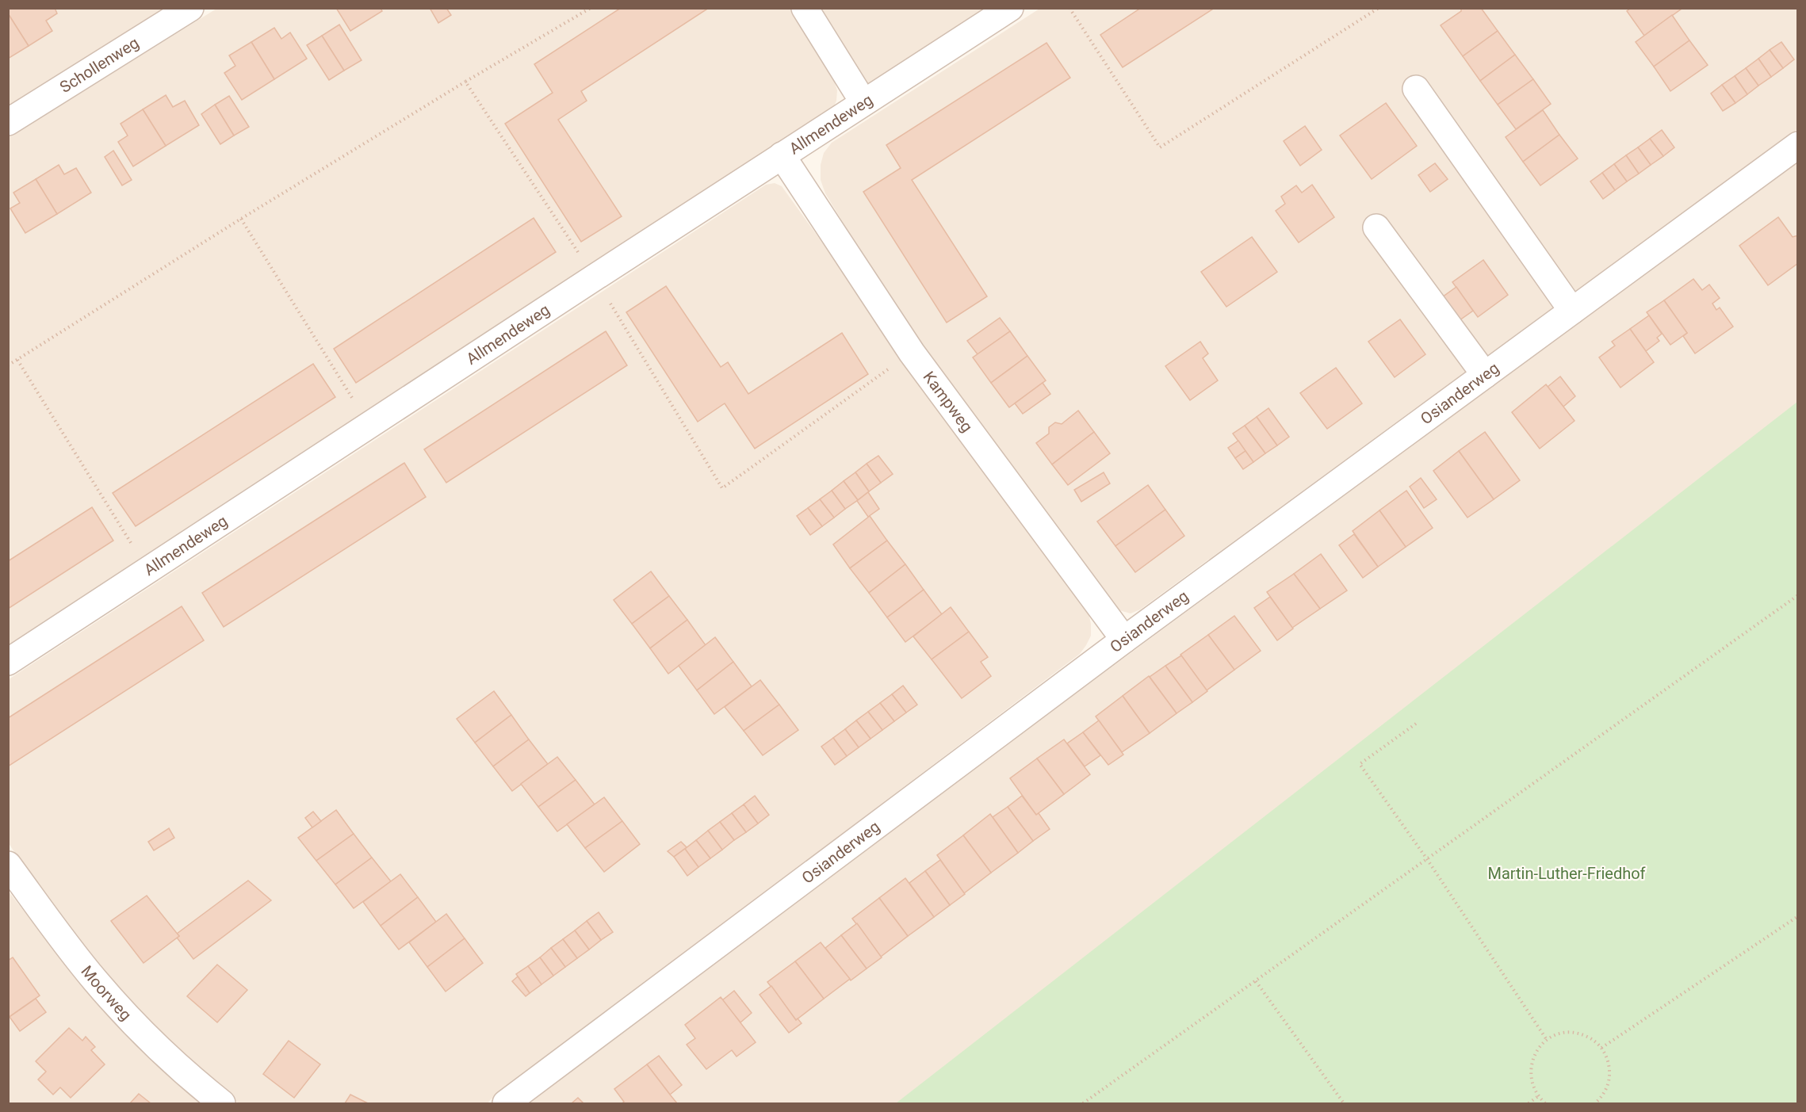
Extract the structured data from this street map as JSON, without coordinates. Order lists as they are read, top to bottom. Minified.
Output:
{"streets":{"street":["Schollenweg","Allmendeweg","Osianderweg","Kampweg","Moorweg"]},"crossings":[["Allmendeweg","Kampweg"],["Osianderweg","Kampweg"]],"parks":["Martin-Luther-Friedhof"]}
